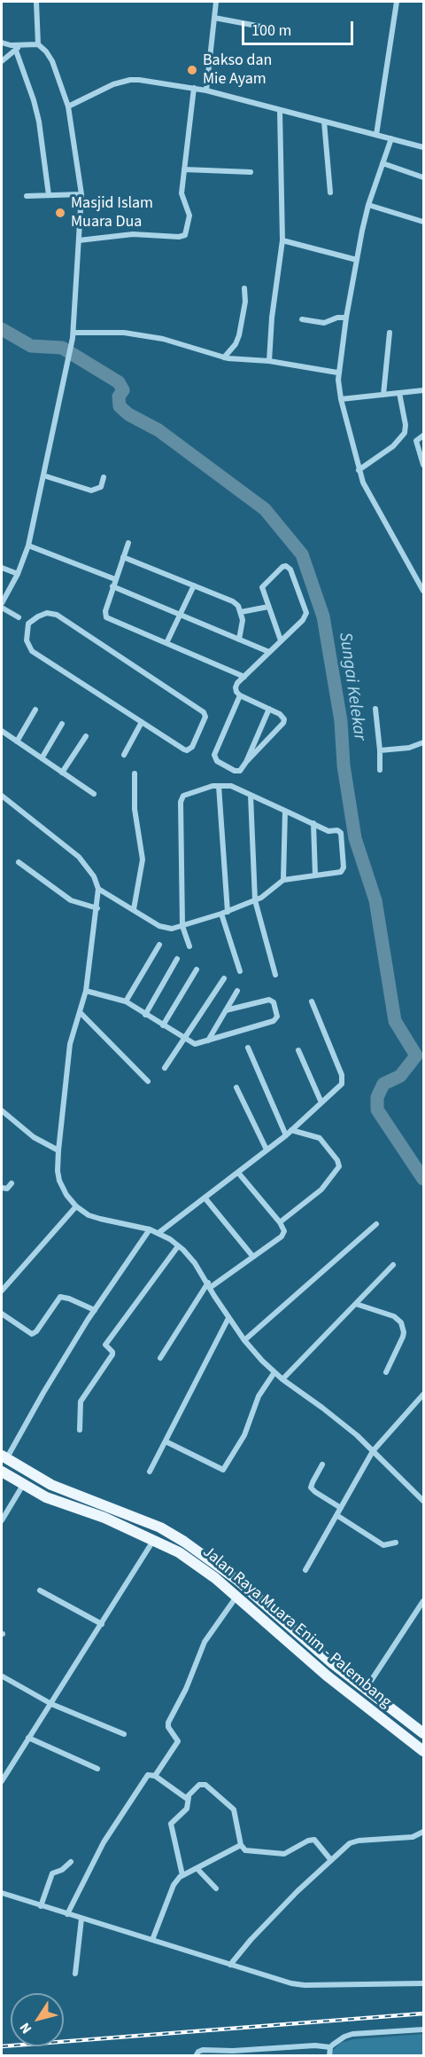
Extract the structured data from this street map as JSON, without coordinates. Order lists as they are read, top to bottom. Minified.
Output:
{"streets":{"main road":["Jalan Raya Muara Enim - Palembang"]},"water":["Sungai Kelekar"],"places":["Bakso dan Mie Ayam","Masjid Islam Muara Dua"],"scale_bar":"100 m","north":"bottom left"}
